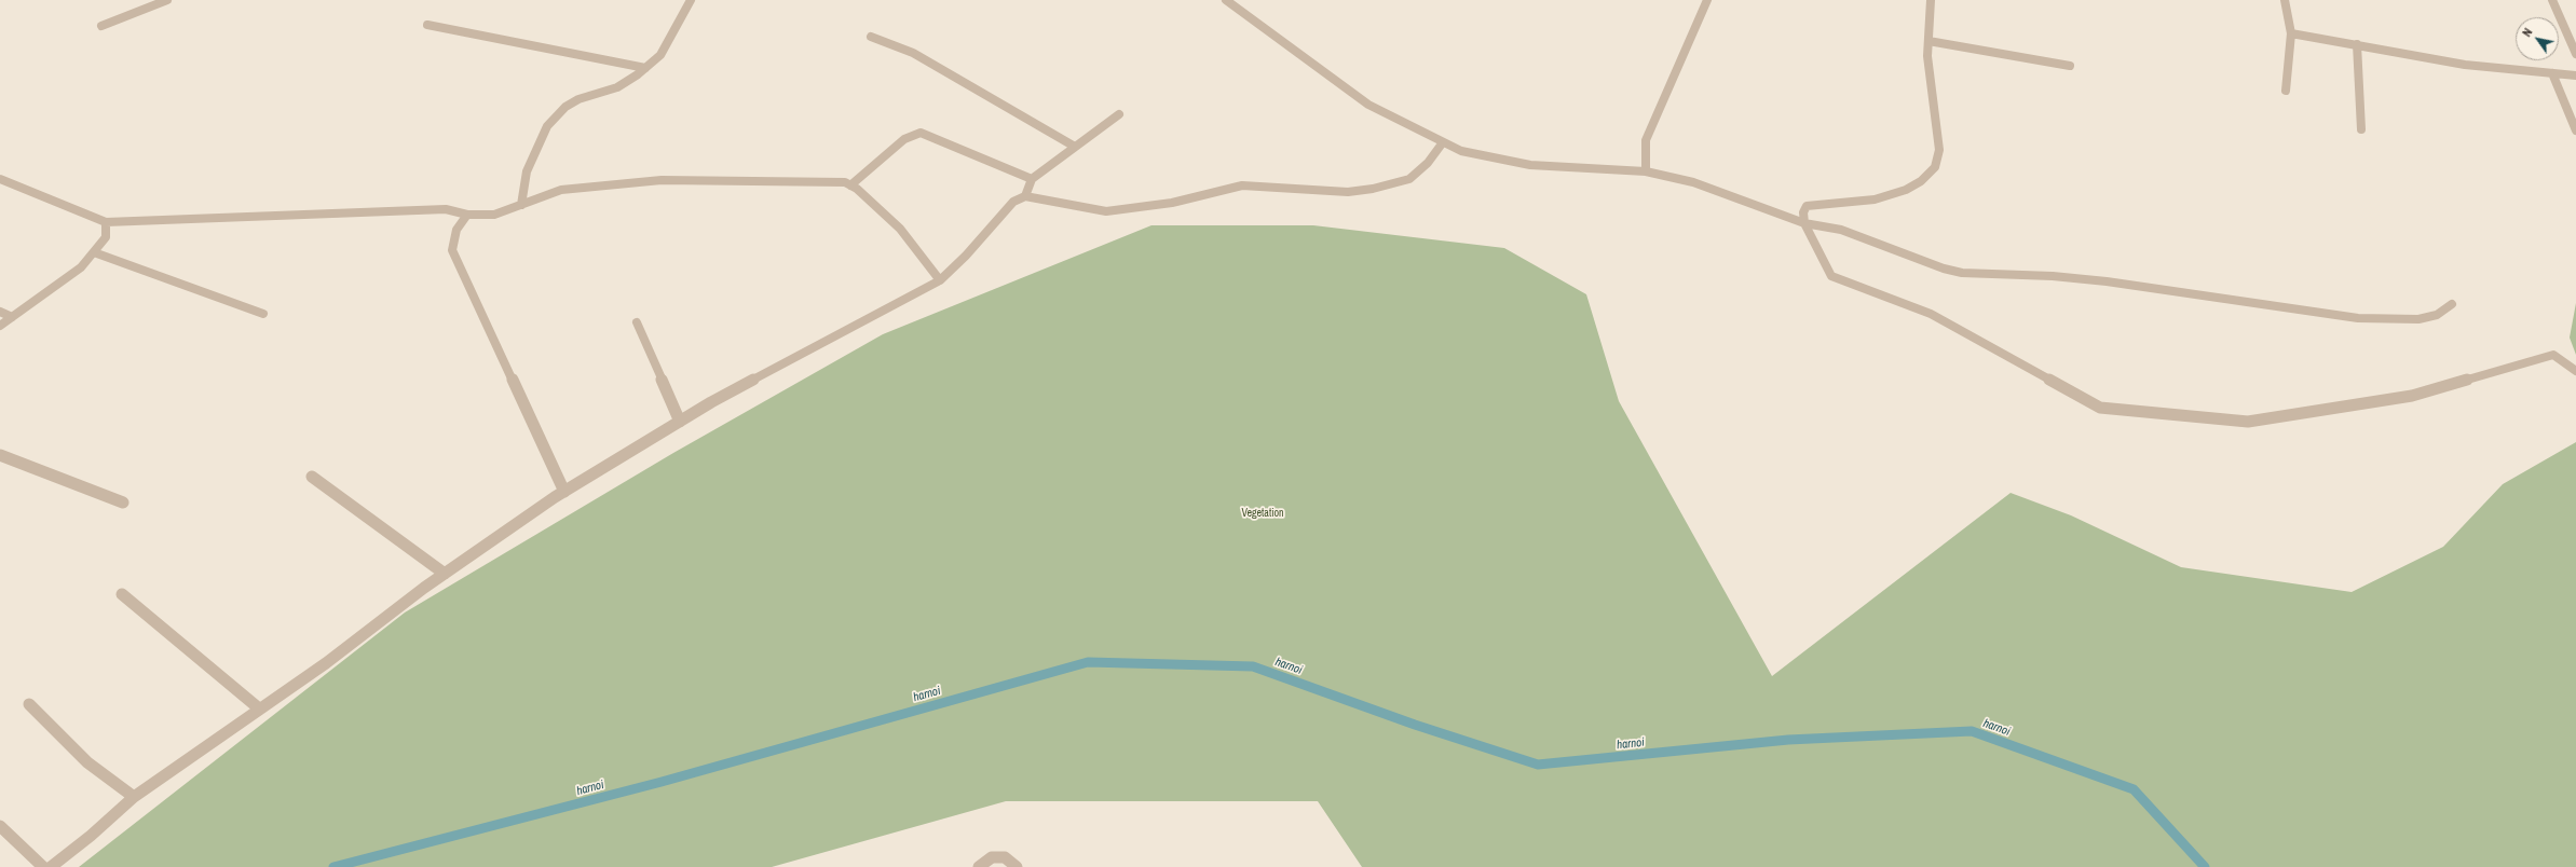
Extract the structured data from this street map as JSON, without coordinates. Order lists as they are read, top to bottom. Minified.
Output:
{"water":["harnoi"],"parks":["Vegetation"],"north":"top left"}
